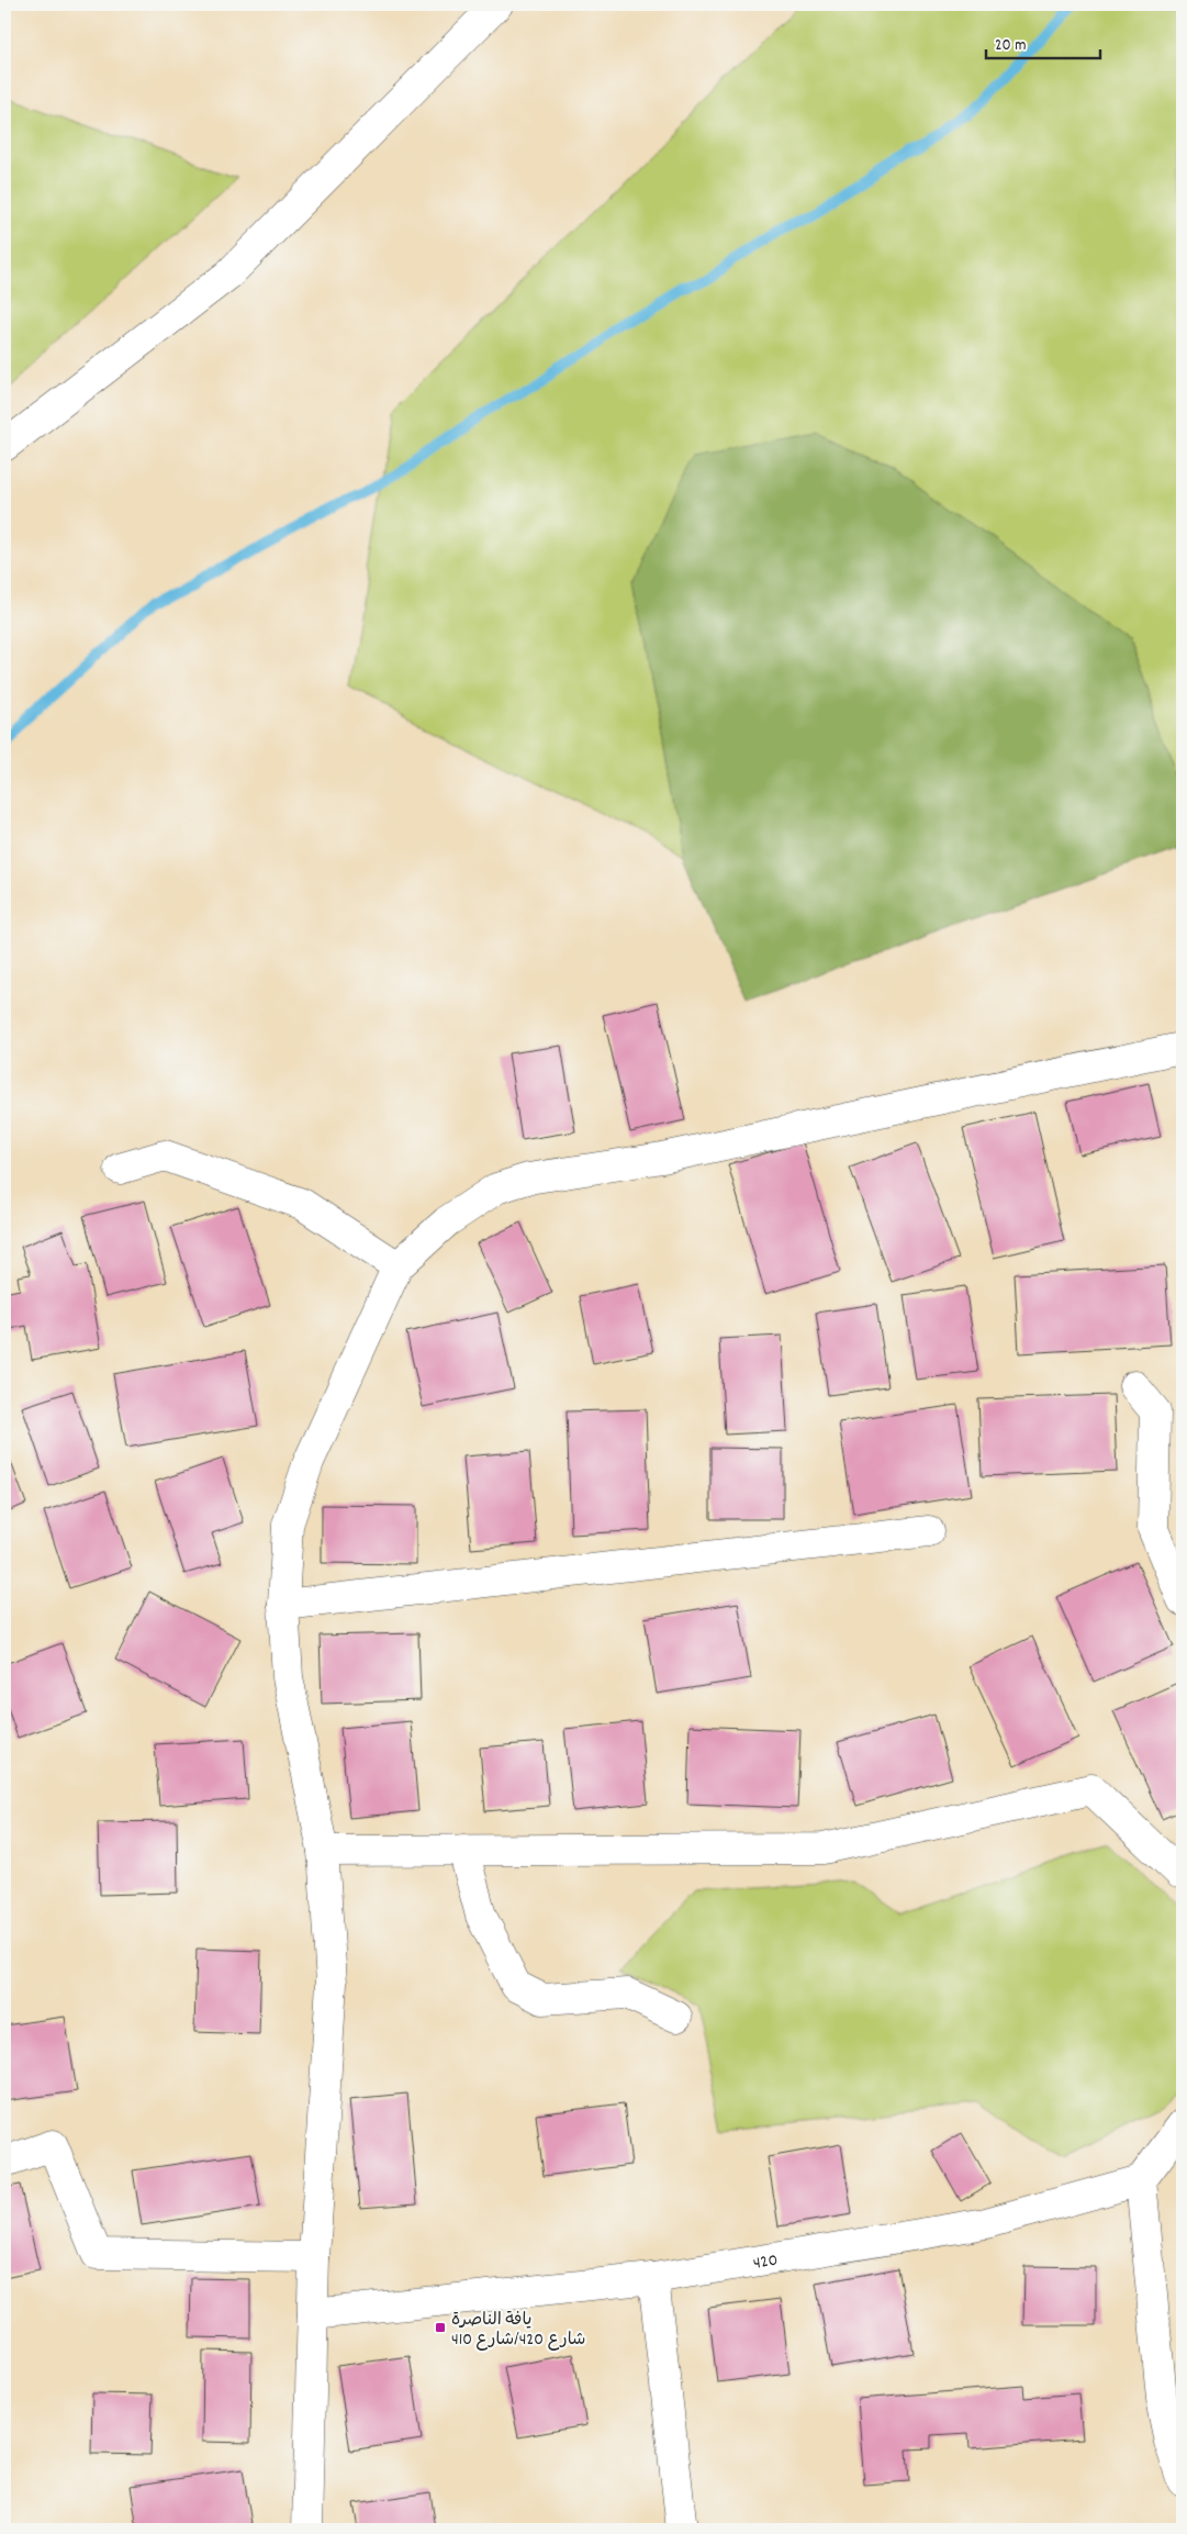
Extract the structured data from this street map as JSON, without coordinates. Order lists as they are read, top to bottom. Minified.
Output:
{"streets":{"street":["420"]},"places":{"transit":["يافة الناصرة شارع 420/شارع 410"]},"scale_bar":"20 m"}
